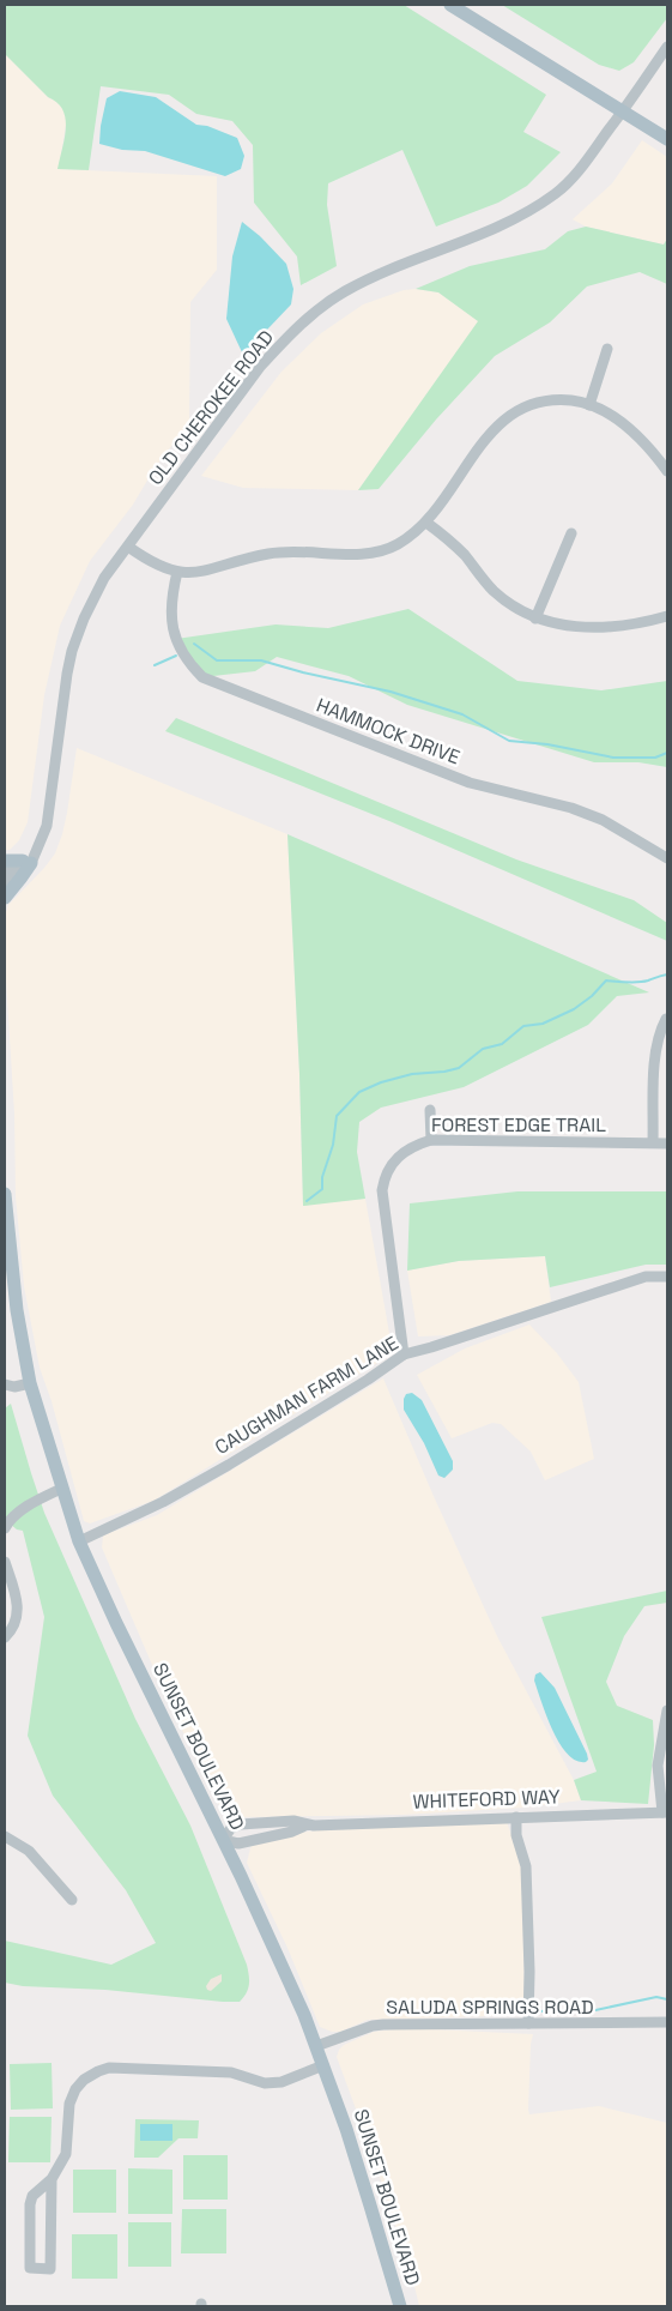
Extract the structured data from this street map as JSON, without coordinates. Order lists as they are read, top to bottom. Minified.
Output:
{"streets":{"main road":["SUNSET BOULEVARD"],"street":["OLD CHEROKEE ROAD","HAMMOCK DRIVE","FOREST EDGE TRAIL","CAUGHMAN FARM LANE","WHITEFORD WAY","SALUDA SPRINGS ROAD"]},"crossings":[["FOREST EDGE TRAIL","CAUGHMAN FARM LANE"],["CAUGHMAN FARM LANE","SUNSET BOULEVARD"],["SUNSET BOULEVARD","WHITEFORD WAY"],["SUNSET BOULEVARD","SALUDA SPRINGS ROAD"]]}
